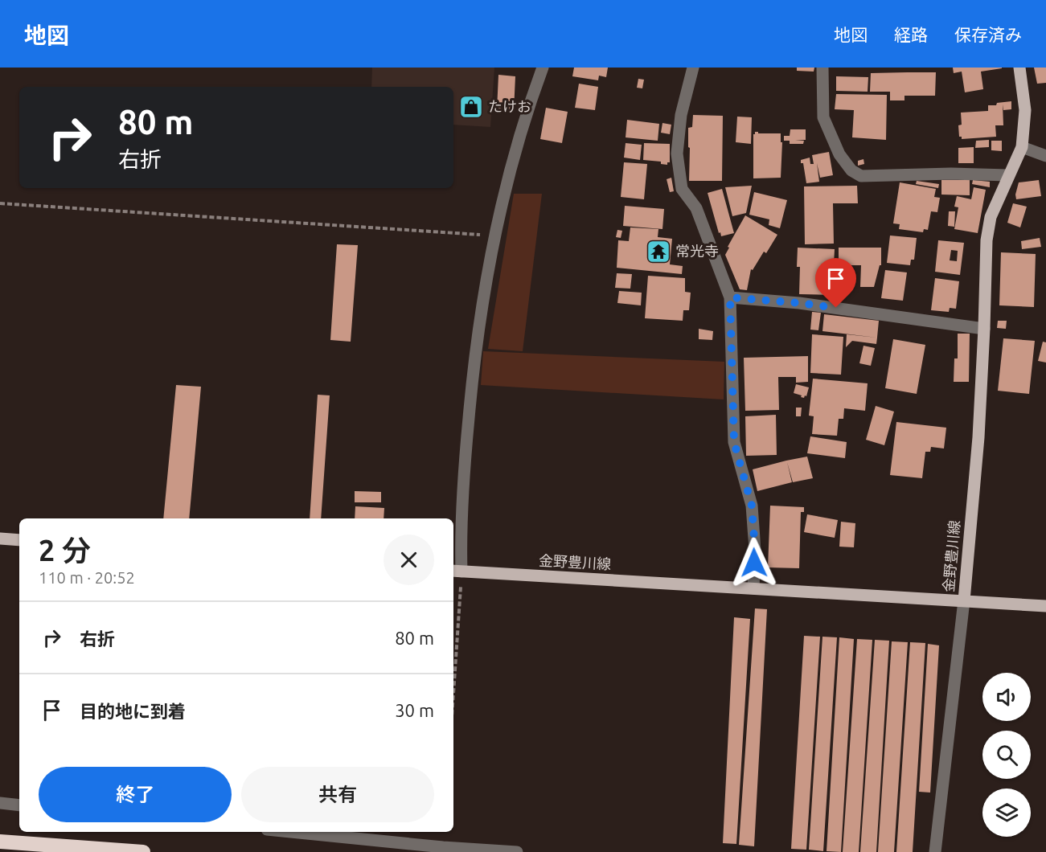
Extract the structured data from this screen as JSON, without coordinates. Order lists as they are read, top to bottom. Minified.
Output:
{"streets":{"main road":["金野豊川線"]},"places":{"shop":["たけお"],"temple":["常光寺"]},"page":{"header":"地図","nav":["地図","経路","保存済み"],"turn":["80 m","右折"],"heading":["2 分","110 m · 20:52"],"list":[{"name":"右折","value":"80 m"},{"name":"目的地に到着","value":"30 m"}],"buttons":["終了","共有"]}}
